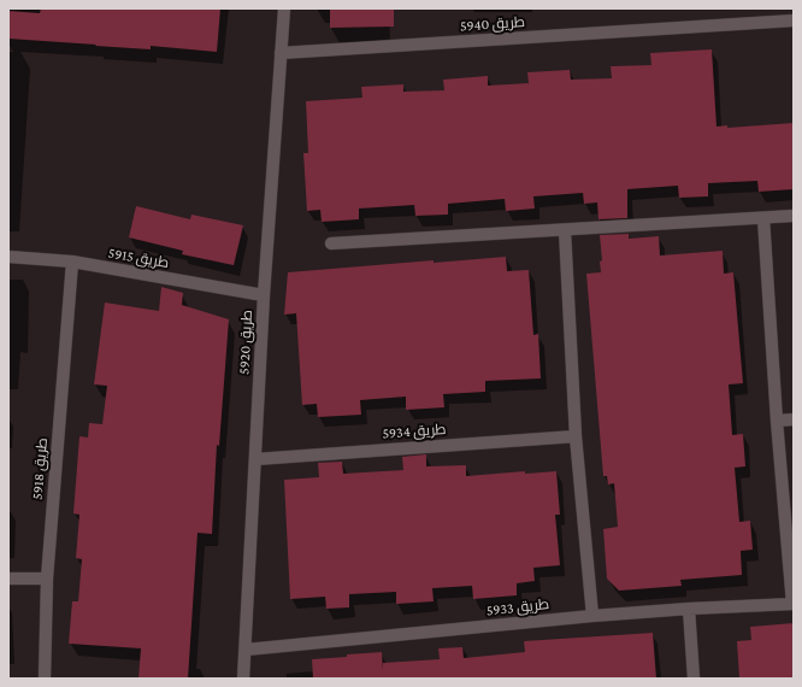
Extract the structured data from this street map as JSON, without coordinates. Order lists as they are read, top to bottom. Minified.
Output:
{"streets":{"street":["طريق 5940","طريق 5915","طريق 5920","طريق 5934","طريق 5918","طريق 5933"]},"crossings":[["طريق 5940","طريق 5920"],["طريق 5915","طريق 5920"],["طريق 5915","طريق 5918"],["طريق 5920","طريق 5934"],["طريق 5920","طريق 5933"]]}
